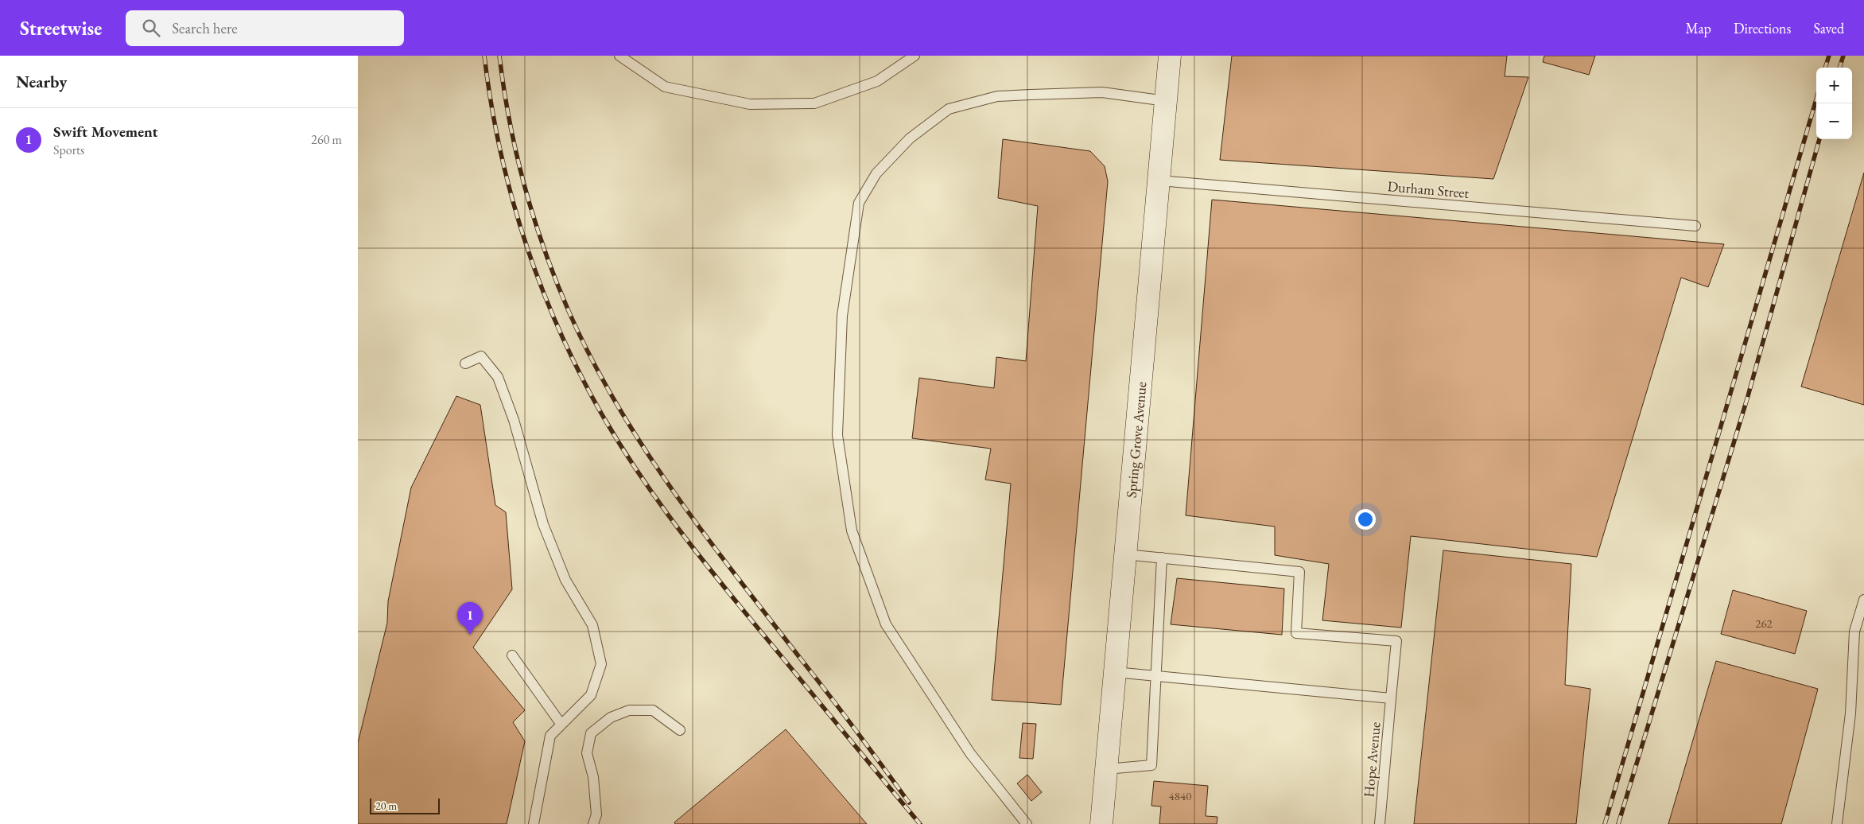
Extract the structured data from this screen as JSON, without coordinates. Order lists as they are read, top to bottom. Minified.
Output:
{"streets":{"main road":["Spring Grove Avenue"],"lane":["Durham Street","Hope Avenue"]},"crossings":[["Durham Street","Spring Grove Avenue"]],"house_numbers":["262","4840"],"scale_bar":"20 m","page":{"header":"Streetwise","search":"Search here","nav":["Map","Directions","Saved"],"heading":"Nearby","map_buttons":["+","−"],"list":[{"mark":"1","name":"Swift Movement","note":"Sports","value":"260 m"}],"pins":"1","scale":"20 m"}}
